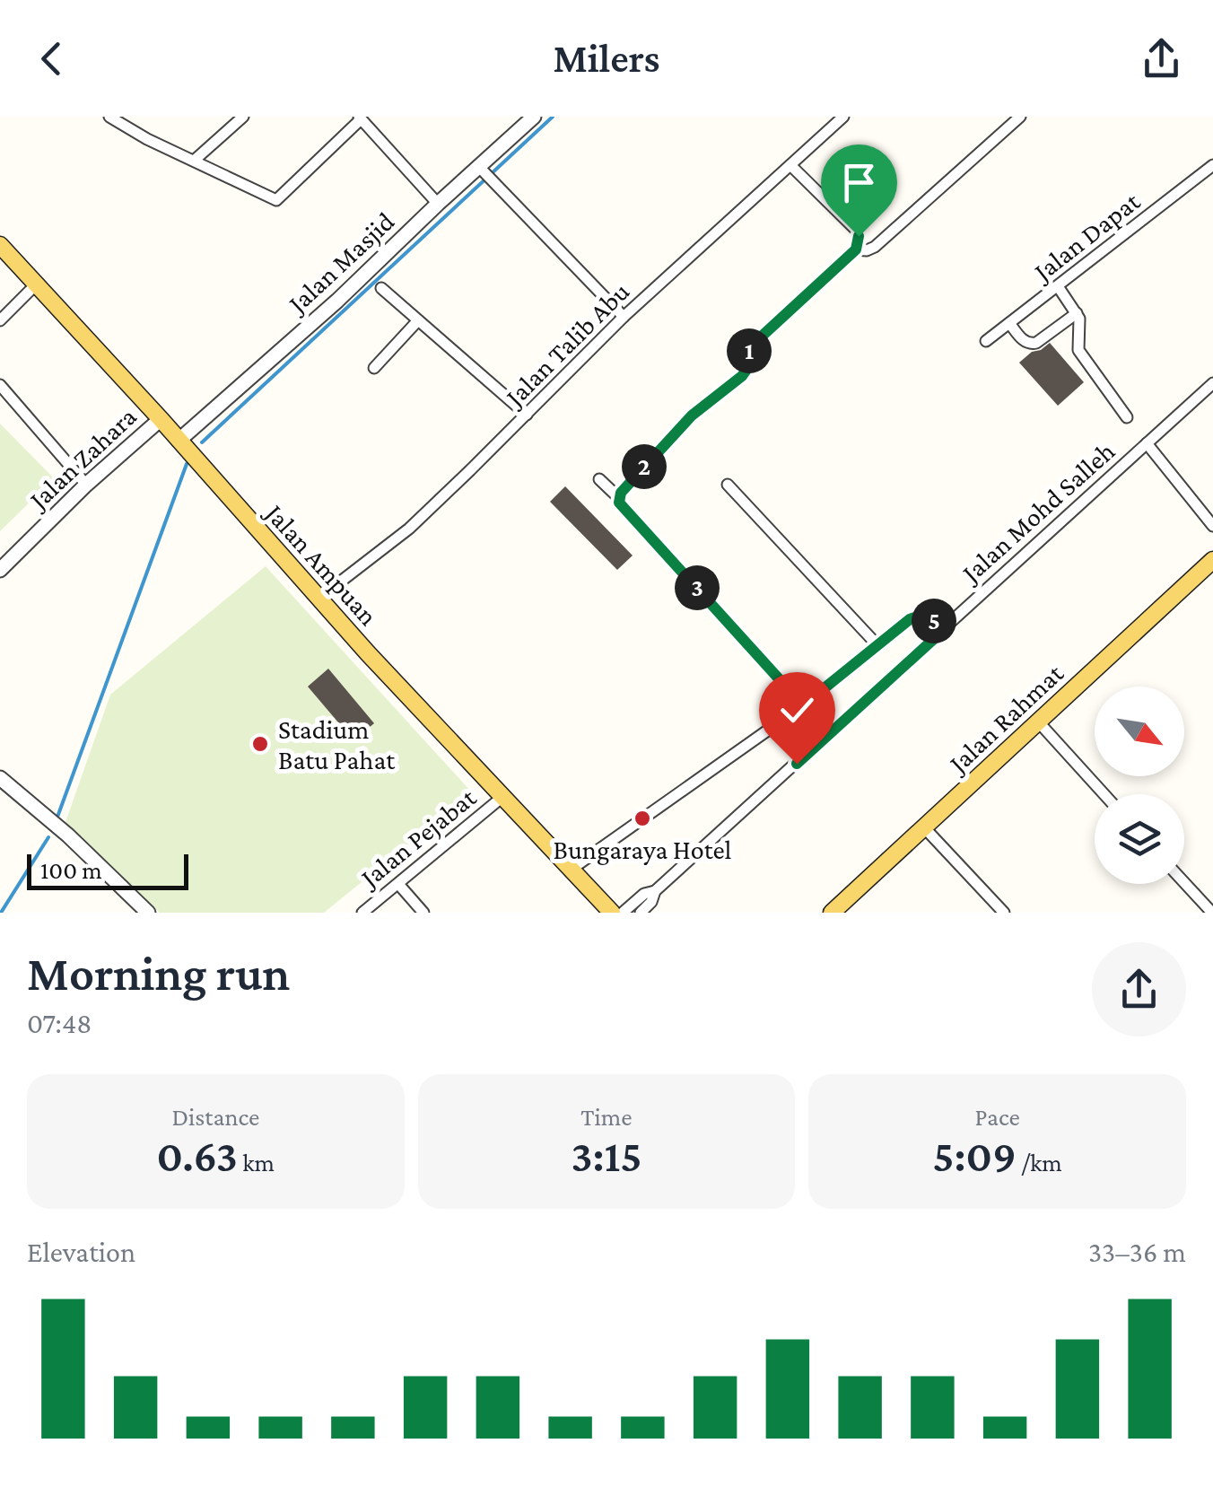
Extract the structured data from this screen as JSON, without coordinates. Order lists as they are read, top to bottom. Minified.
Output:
{"streets":{"main road":["Jalan Ampuan","Jalan Rahmat"],"street":["Jalan Dapat","Jalan Masjid","Jalan Talib Abu","Jalan Zahara","Jalan Mohd Salleh","Jalan Pejabat"]},"crossings":[["Jalan Masjid","Jalan Ampuan"],["Jalan Talib Abu","Jalan Ampuan"],["Jalan Zahara","Jalan Ampuan"],["Jalan Ampuan","Jalan Pejabat"]],"places":["Stadium Batu Pahat","Bungaraya Hotel"],"scale_bar":"100 m","north":"bottom right","page":{"header":"Milers","pins":["1","2","3","5"],"scale":"100 m","heading":["Morning run","07:48"],"stats":[["Distance","0.63 km"],["Time","3:15"],["Pace","5:09 /km"]],"chart":["Elevation","33–36 m"]}}
